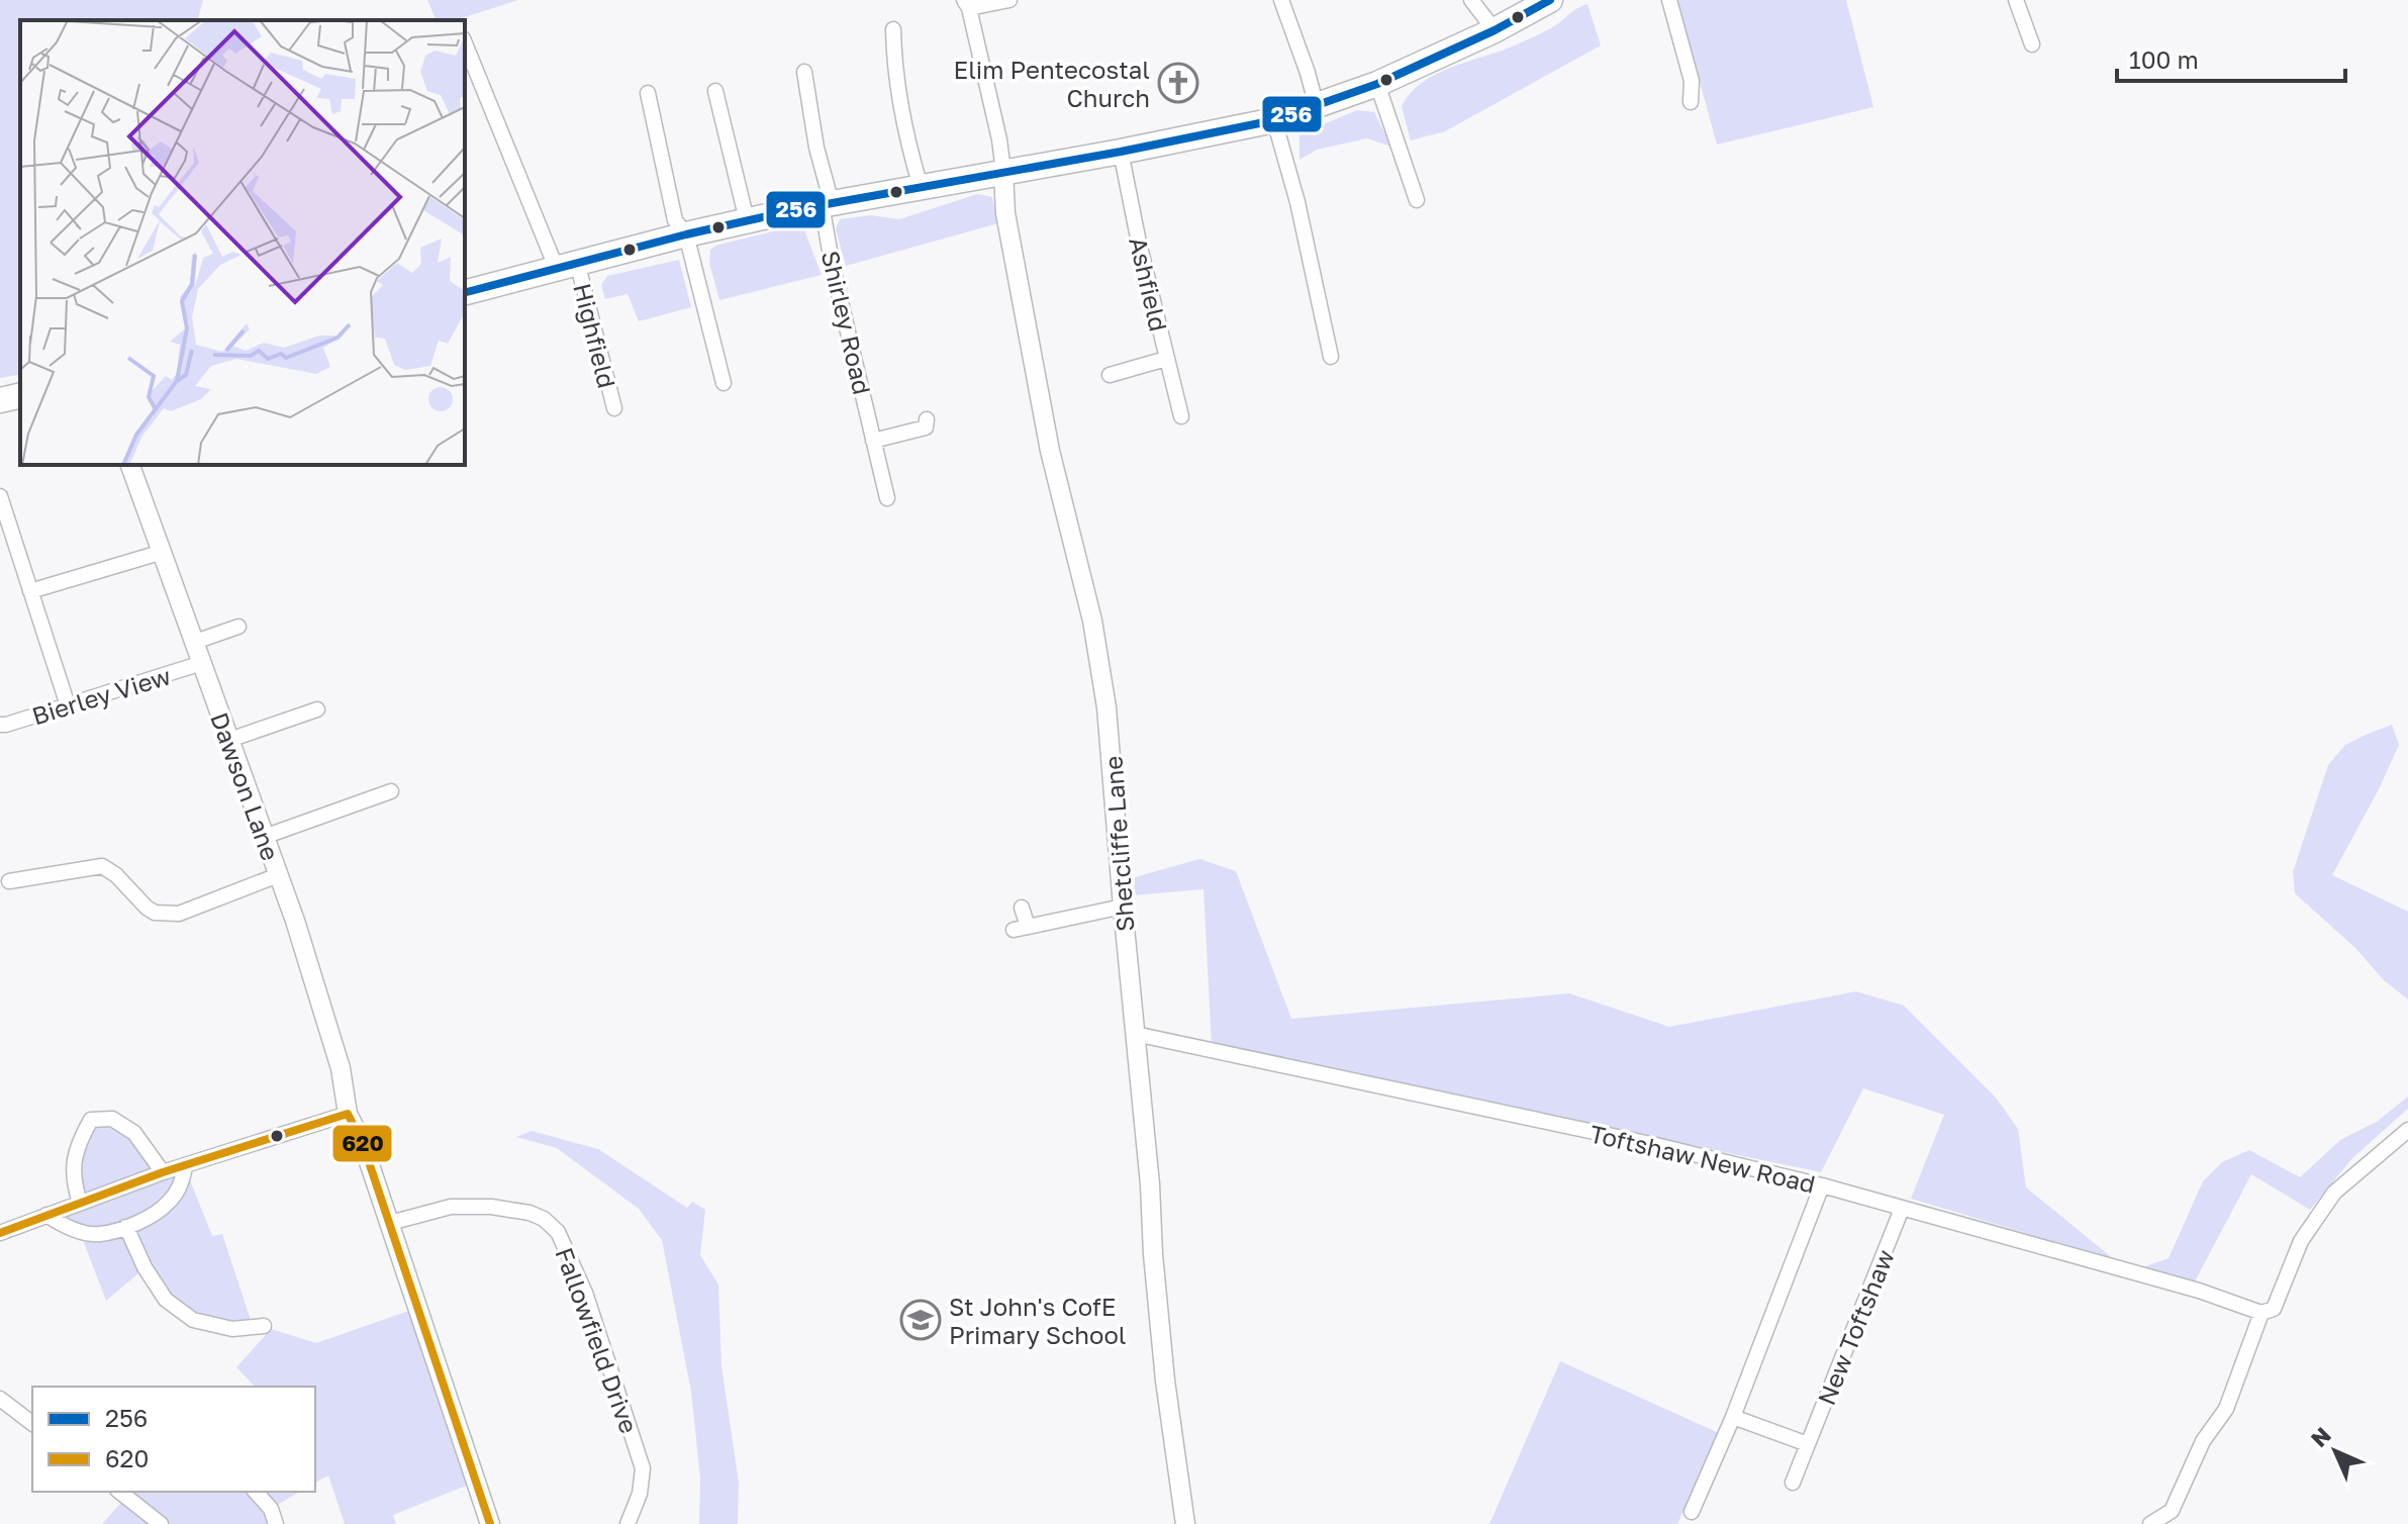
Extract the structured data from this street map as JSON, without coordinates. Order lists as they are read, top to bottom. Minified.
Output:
{"streets":{"street":["Ashfield","Shirley Road","Highfield","Bierley View","Dawson Lane","Shetcliffe Lane","Toftshaw New Road","New Toftshaw","Fallowfield Drive"]},"crossings":[["Bierley View","Dawson Lane"],["Dawson Lane","Fallowfield Drive"],["Shetcliffe Lane","Toftshaw New Road"],["Toftshaw New Road","New Toftshaw"]],"places":{"church":["Elim Pentecostal Church"],"school or university":["St John's CofE Primary School"]},"lines":["transit line 256","transit line 620"],"legend":["256","620"],"scale_bar":"100 m","north":"top left"}
